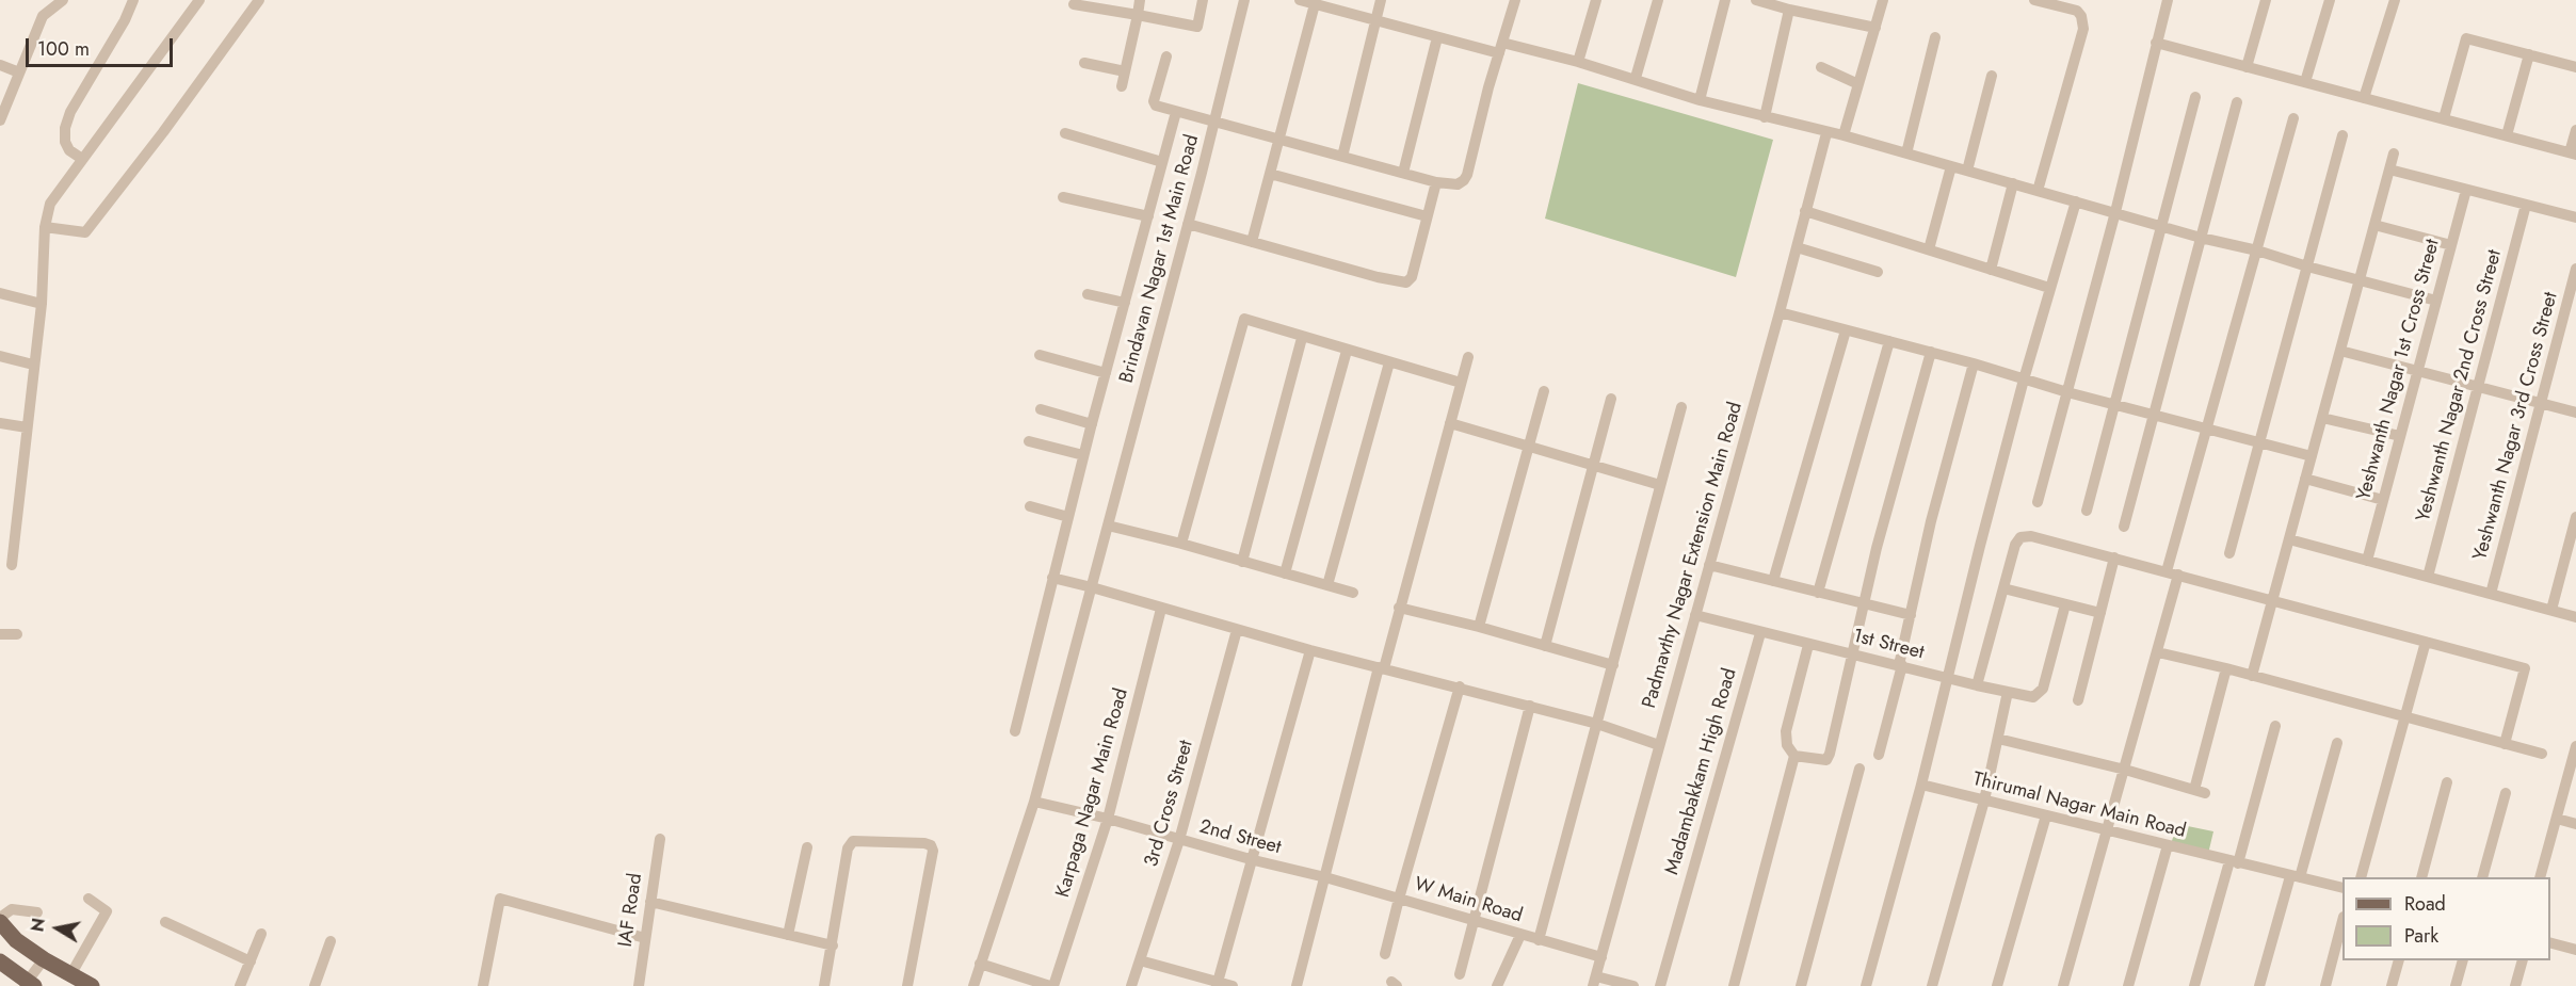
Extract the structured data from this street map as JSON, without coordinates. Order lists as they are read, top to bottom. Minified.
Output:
{"streets":{"street":["Brindavan Nagar 1st Main Road","Yeshwanth Nagar 1st Cross Street","Yeshwanth Nagar 2nd Cross Street","Yeshwanth Nagar 3rd Cross Street","Padmavthy Nagar Extension Main Road","1st Street","Madambakkam High Road","Karpaga Nagar Main Road","3rd Cross Street","Thirumal Nagar Main Road","2nd Street","W Main Road","IAF Road"]},"crossings":[["Brindavan Nagar 1st Main Road","2nd Street"],["Padmavthy Nagar Extension Main Road","W Main Road"],["1st Street","Madambakkam High Road"],["Karpaga Nagar Main Road","2nd Street"],["3rd Cross Street","2nd Street"],["2nd Street","W Main Road"]],"legend":["Road","Park"],"scale_bar":"100 m","north":"left"}
